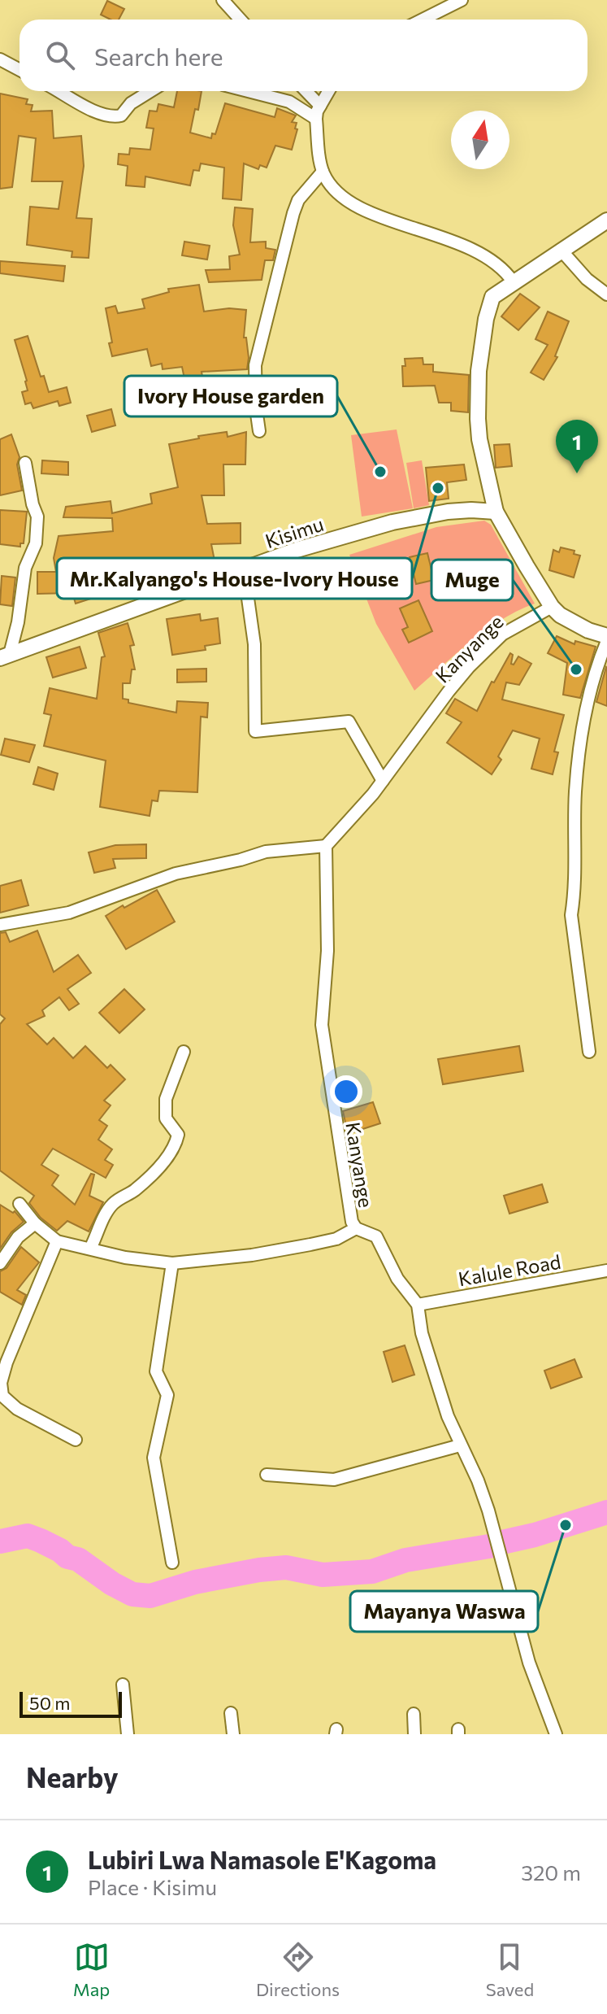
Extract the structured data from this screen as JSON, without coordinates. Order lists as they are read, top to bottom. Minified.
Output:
{"streets":{"street":["Kisimu","Kanyange","Kalule Road"]},"crossings":[["Kanyange","Kalule Road"]],"places":["Ivory House garden","Mr.Kalyango's House-Ivory House","Muge","Mayanya Waswa"],"scale_bar":"50 m","north":"top","page":{"search":"Search here","pins":"1","scale":"50 m","heading":"Nearby","list":[{"mark":"1","name":"Lubiri Lwa Namasole E'Kagoma","note":"Place · Kisimu","value":"320 m"}],"nav":["Map","Directions","Saved"]}}
